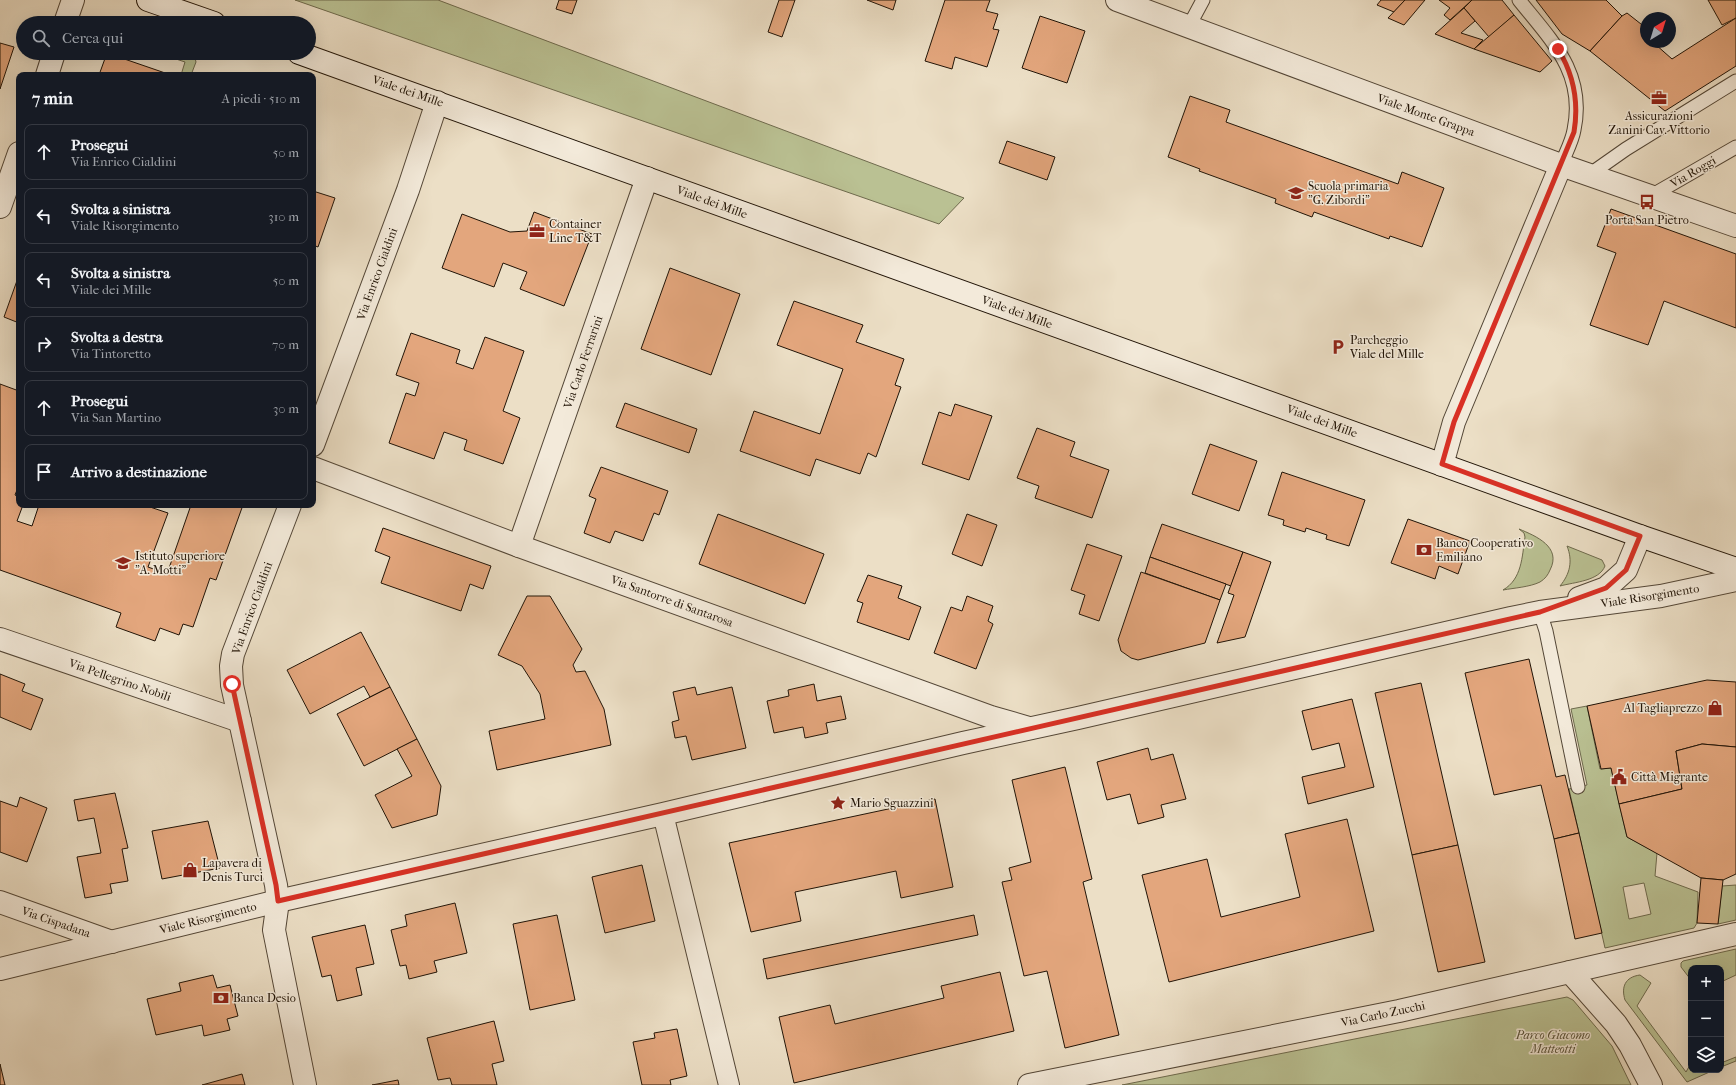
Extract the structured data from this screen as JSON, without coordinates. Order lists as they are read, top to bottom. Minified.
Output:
{"streets":{"street":["Viale dei Mille","Viale Monte Grappa","Via Enrico Cialdini","Via Carlo Ferrarini","Viale Risorgimento","Via Santorre di Santarosa","Via Pellegrino Nobili","Via Cispadana","Via Carlo Zucchi"],"lane":["Via Roggi"]},"crossings":[["Viale dei Mille","Via Enrico Cialdini"],["Viale dei Mille","Via Carlo Ferrarini"],["Viale dei Mille","Viale Risorgimento"],["Viale Monte Grappa","Via Roggi"],["Via Enrico Cialdini","Viale Risorgimento"],["Via Enrico Cialdini","Via Pellegrino Nobili"],["Via Carlo Ferrarini","Via Santorre di Santarosa"],["Viale Risorgimento","Via Santorre di Santarosa"],["Viale Risorgimento","Via Cispadana"]],"parks":["Parco Giacomo Matteotti"],"places":{"office":["Assicurazioni Zanini Cav. Vittorio","Container Line T&T"],"school or university":["Scuola primaria \"G. Zibordi\"","Istituto superiore \"A. Motti\""],"bus stop":["Porta San Pietro"],"parking":["Parcheggio Viale del Mille"],"bank":["Banco Cooperativo Emiliano","Banca Desio"],"shop":["Al Tagliaprezzo","Lapavera di Denis Turci"],"public building":["Città Migrante"],"place":["Mario Sguazzini"]},"north":"top right","page":{"search":"Cerca qui","heading":["7 min","A piedi · 510 m"],"list":[["Prosegui","Via Enrico Cialdini","50 m"],["Svolta a sinistra","Viale Risorgimento","310 m"],["Svolta a sinistra","Viale dei Mille","50 m"],["Svolta a destra","Via Tintoretto","70 m"],["Prosegui","Via San Martino","30 m"],"Arrivo a destinazione"],"map_buttons":["+","−"]}}
